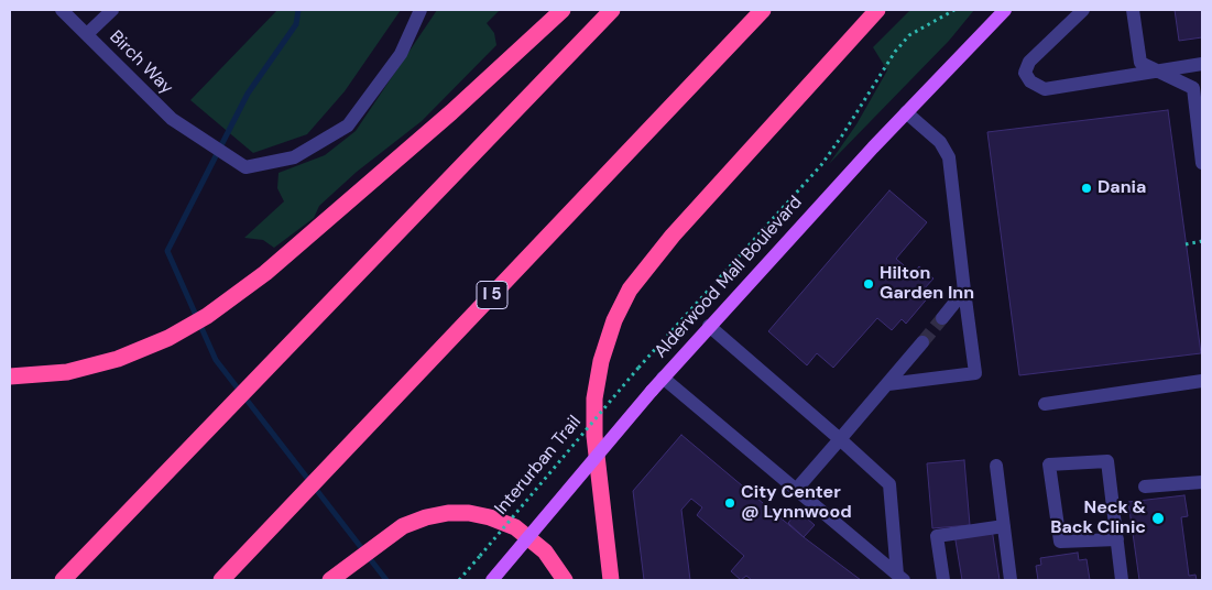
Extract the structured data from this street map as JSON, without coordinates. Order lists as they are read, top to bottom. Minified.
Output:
{"streets":{"highway":["I 5"],"main road":["Alderwood Mall Boulevard"],"street":["Birch Way"],"path":["Interurban Trail"]},"places":["Dania","Hilton Garden Inn","City Center @ Lynnwood","Neck & Back Clinic"]}
